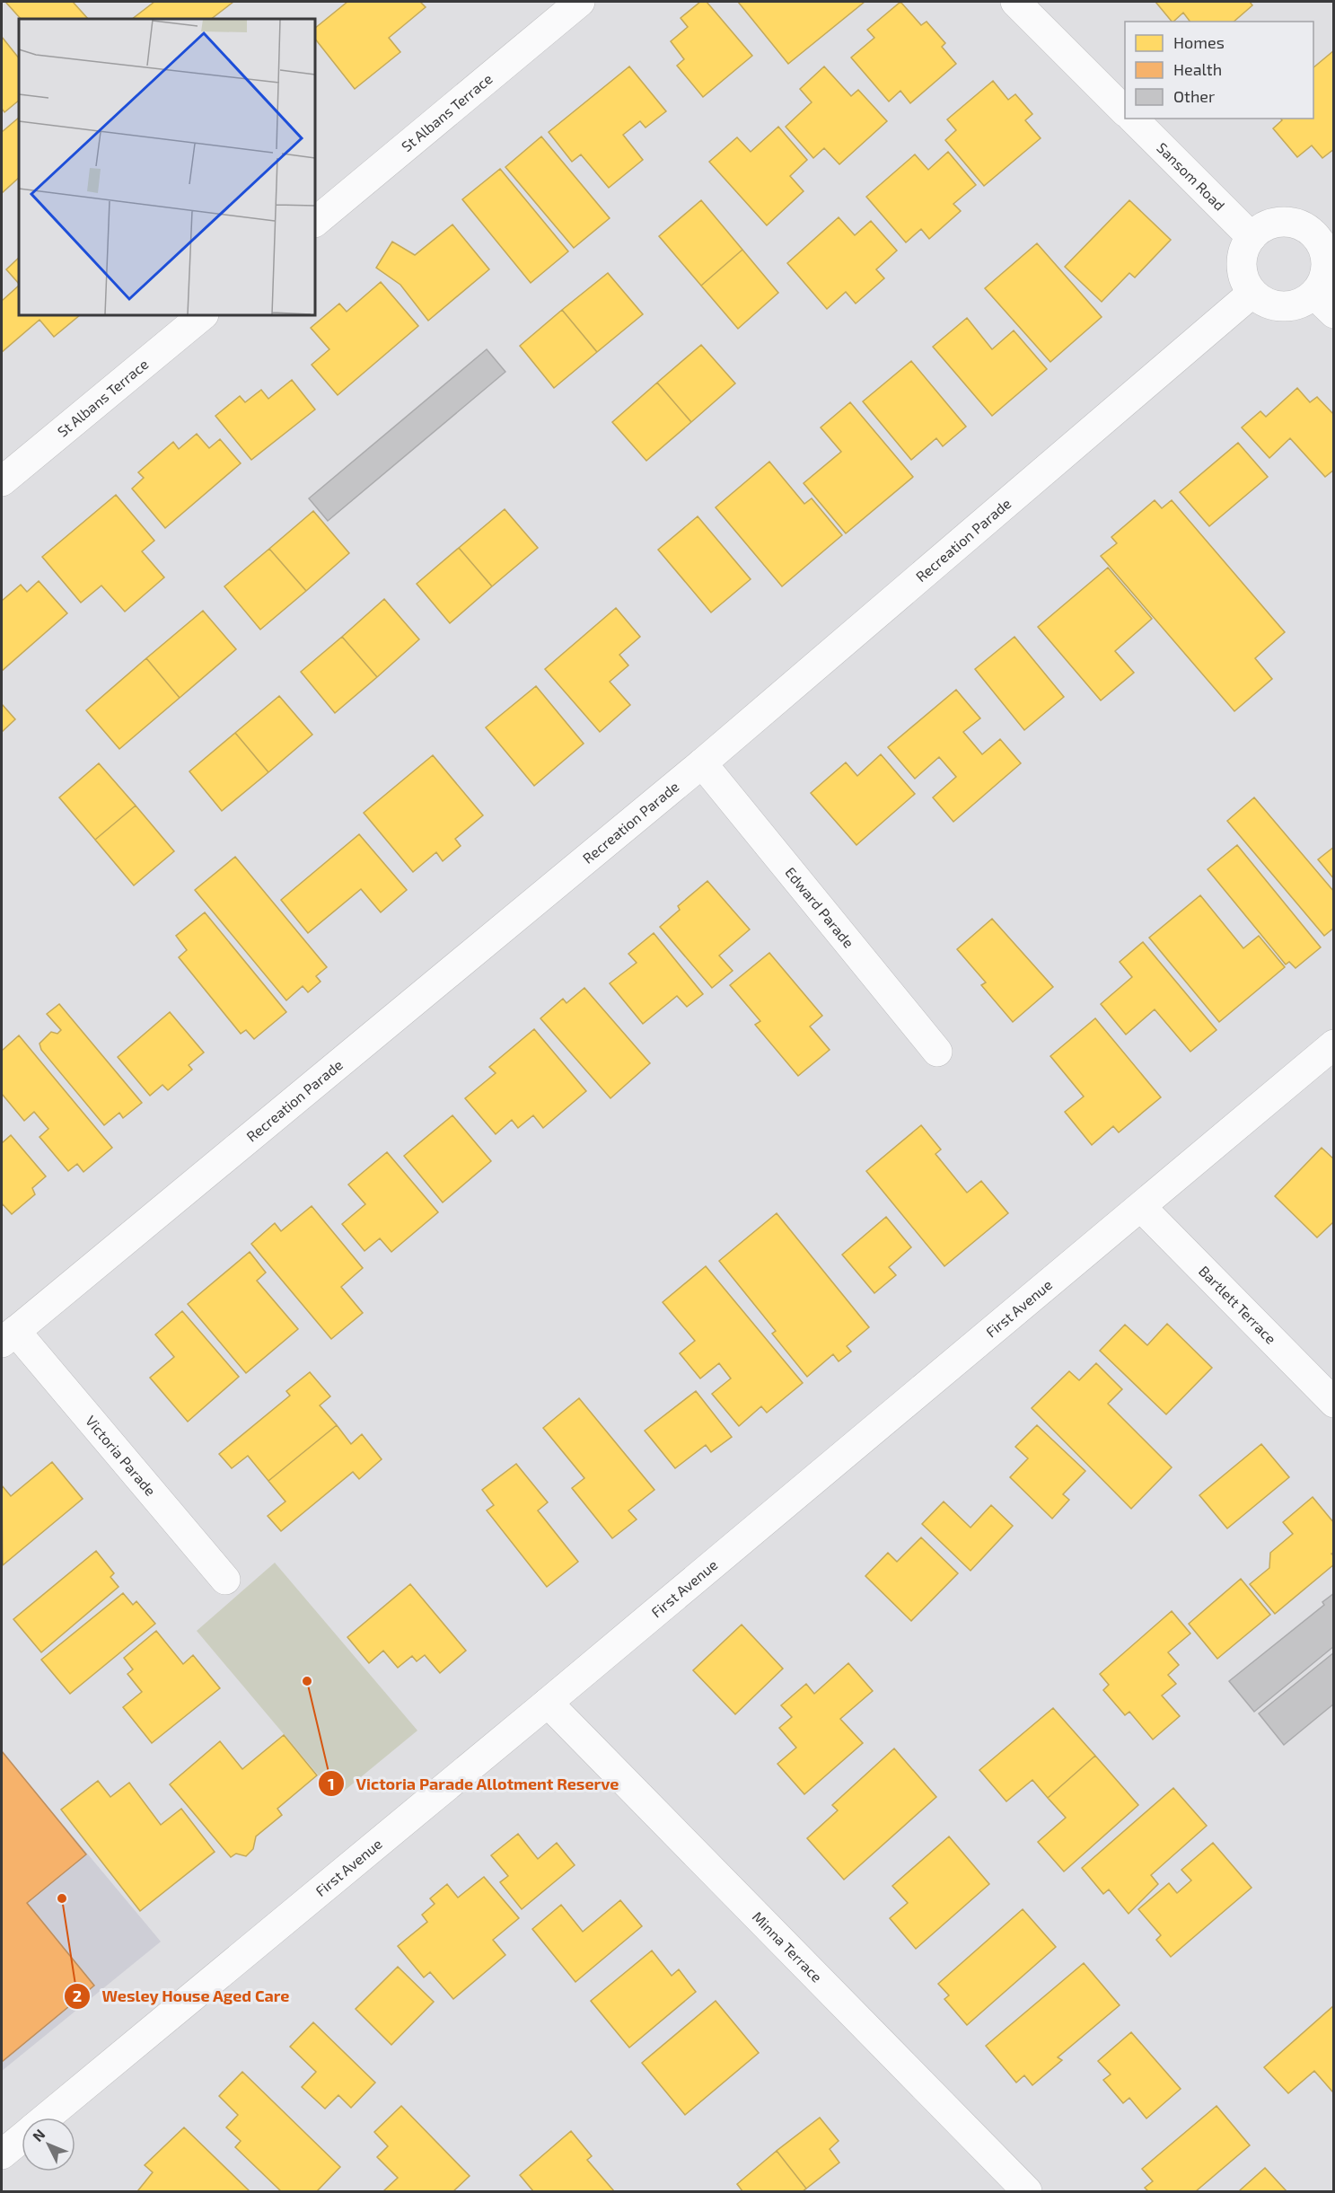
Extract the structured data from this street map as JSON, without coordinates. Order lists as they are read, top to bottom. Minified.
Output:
{"streets":{"street":["St Albans Terrace","Sansom Road","Recreation Parade","Edward Parade","Bartlett Terrace","First Avenue","Victoria Parade","Minna Terrace"]},"crossings":[["Sansom Road","Recreation Parade"],["Recreation Parade","Edward Parade"],["Recreation Parade","Victoria Parade"],["Bartlett Terrace","First Avenue"],["First Avenue","Minna Terrace"]],"places":["Victoria Parade Allotment Reserve","Wesley House Aged Care"],"legend":["Homes","Health","Other"],"north":"top left"}
